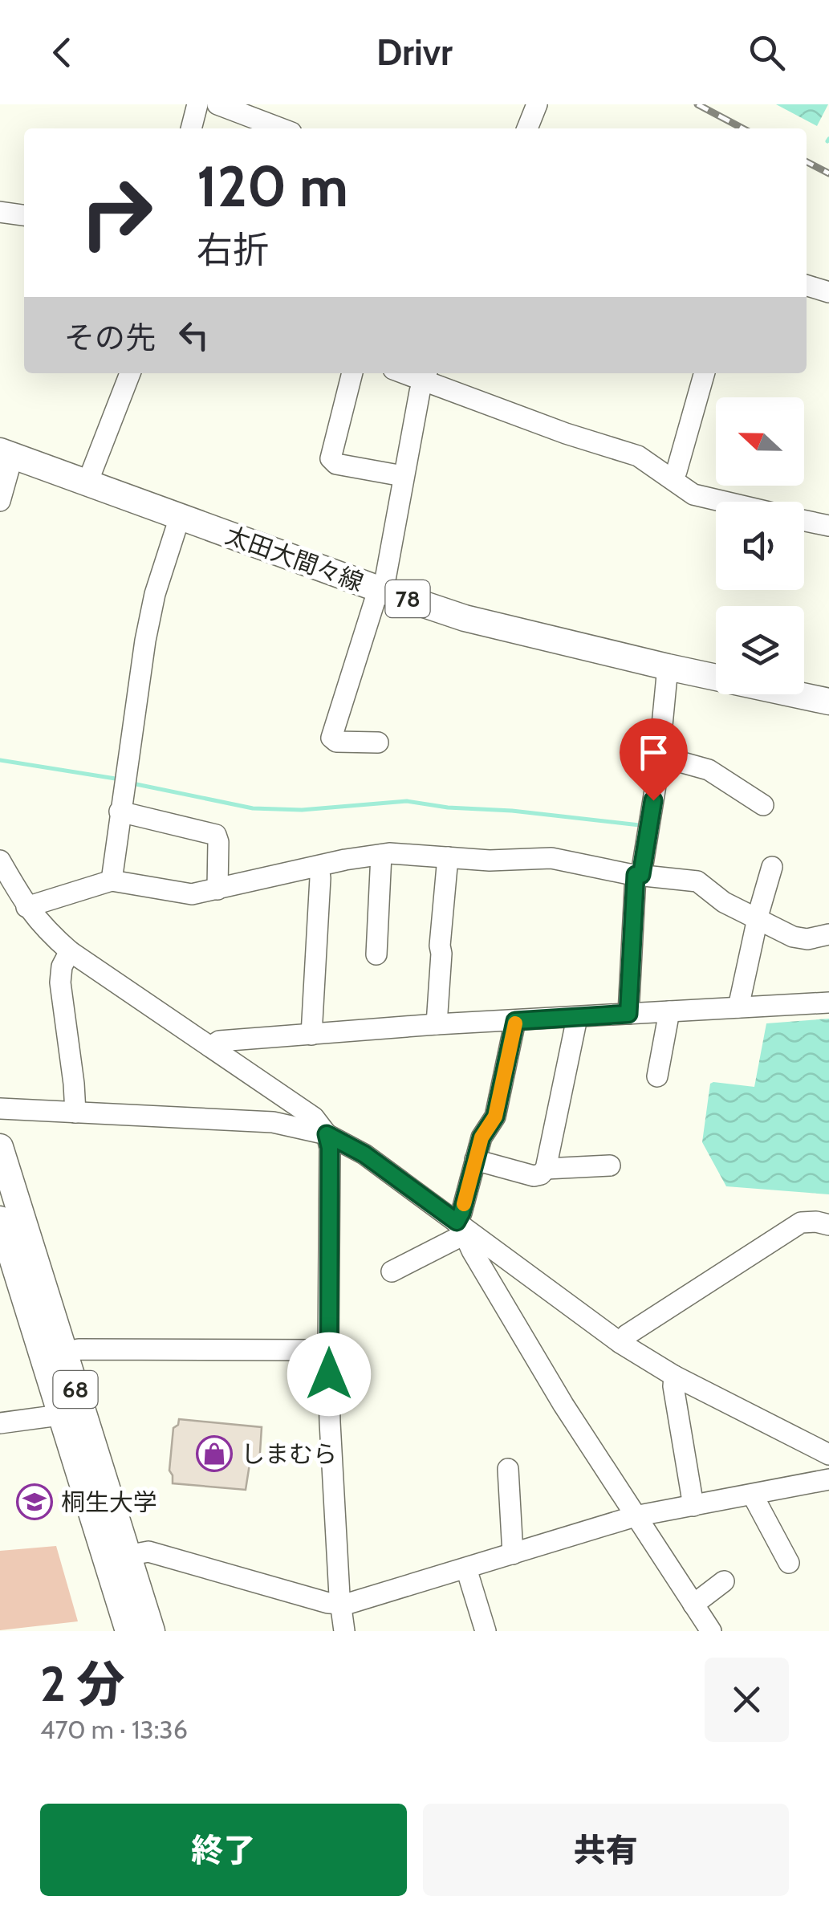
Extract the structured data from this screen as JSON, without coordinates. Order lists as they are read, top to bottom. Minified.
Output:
{"streets":{"main road":["太田大間々線","78","68"]},"places":{"shop":["しまむら"],"school or university":["桐生大学"]},"north":"left","page":{"header":"Drivr","turn":["120 m","右折"],"then":"その先","heading":["2 分","470 m · 13:36"],"buttons":["終了","共有"]}}
